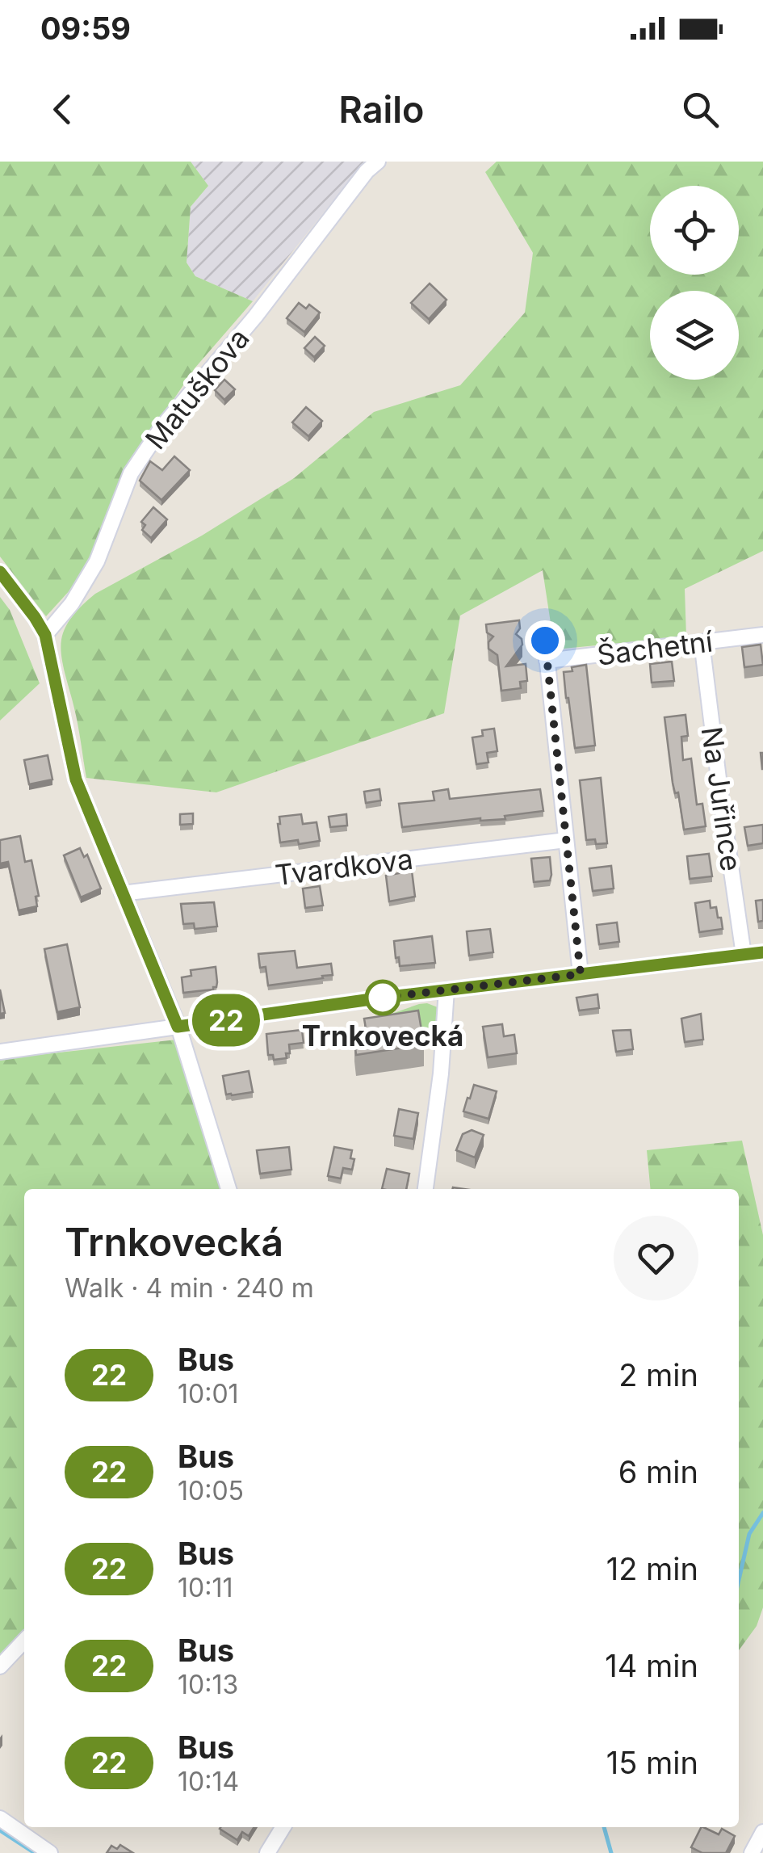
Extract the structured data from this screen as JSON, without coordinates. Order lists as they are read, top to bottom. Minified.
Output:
{"streets":{"street":["Matuškova","Šachetní","Na Juřince","Tvardkova"]},"crossings":[["Šachetní","Na Juřince"]],"places":["Trnkovecká"],"lines":["bus line 22"],"page":{"status":"09:59","header":"Railo","on_map":"22","heading":["Trnkovecká","Walk · 4 min · 240 m"],"list":[{"mark":"22","name":"Bus","note":"10:01","value":"2 min"},{"mark":"22","name":"Bus","note":"10:05","value":"6 min"},{"mark":"22","name":"Bus","note":"10:11","value":"12 min"},{"mark":"22","name":"Bus","note":"10:13","value":"14 min"},{"mark":"22","name":"Bus","note":"10:14","value":"15 min"}]}}
